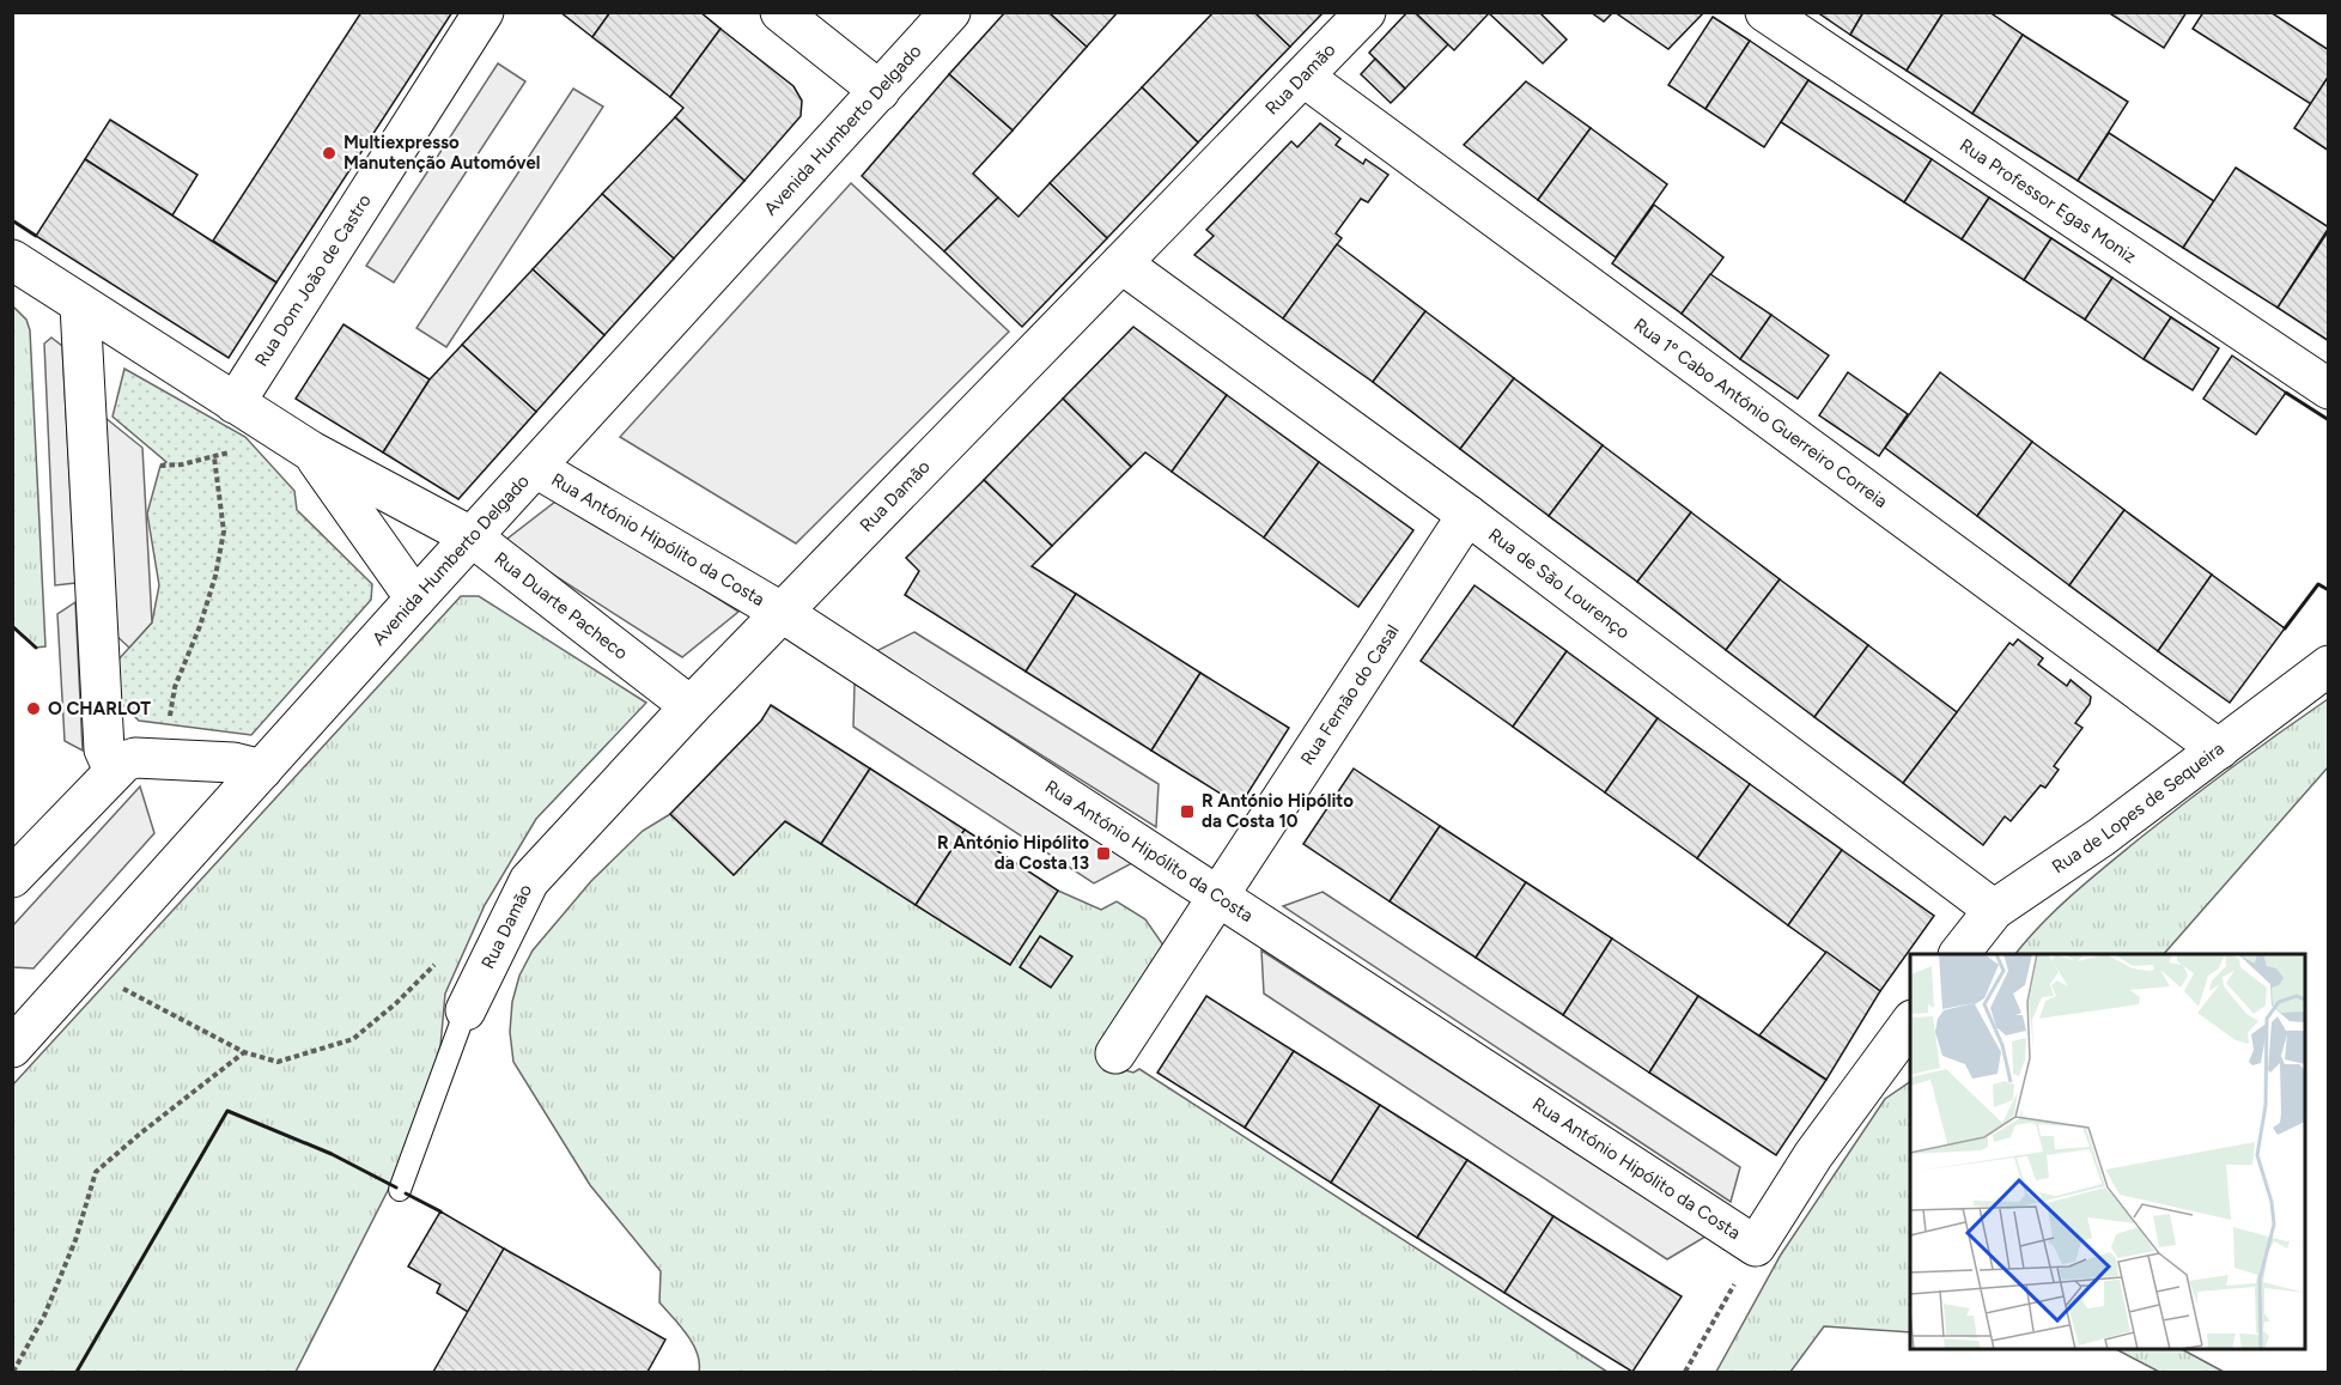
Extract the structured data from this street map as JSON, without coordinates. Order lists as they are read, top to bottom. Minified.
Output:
{"streets":{"street":["Rua Damão","Avenida Humberto Delgado","Rua Professor Egas Moniz","Rua Dom João de Castro","Rua 1º Cabo António Guerreiro Correia","Rua António Hipólito da Costa","Rua de São Lourenço","Rua Duarte Pacheco","Rua Fernão do Casal","Rua de Lopes de Sequeira"]},"crossings":[["Rua Damão","Rua 1º Cabo António Guerreiro Correia"],["Rua Damão","Rua António Hipólito da Costa"],["Rua Damão","Rua de São Lourenço"],["Rua Damão","Rua Duarte Pacheco"],["Avenida Humberto Delgado","Rua António Hipólito da Costa"],["Avenida Humberto Delgado","Rua Duarte Pacheco"],["Rua Dom João de Castro","Rua Duarte Pacheco"],["Rua 1º Cabo António Guerreiro Correia","Rua de Lopes de Sequeira"],["Rua António Hipólito da Costa","Rua Fernão do Casal"],["Rua de São Lourenço","Rua Fernão do Casal"],["Rua de São Lourenço","Rua de Lopes de Sequeira"]],"places":{"other":["Multiexpresso Manutenção Automóvel","O CHARLOT"],"transit":["R António Hipólito da Costa 10","R António Hipólito da Costa 13"]}}
